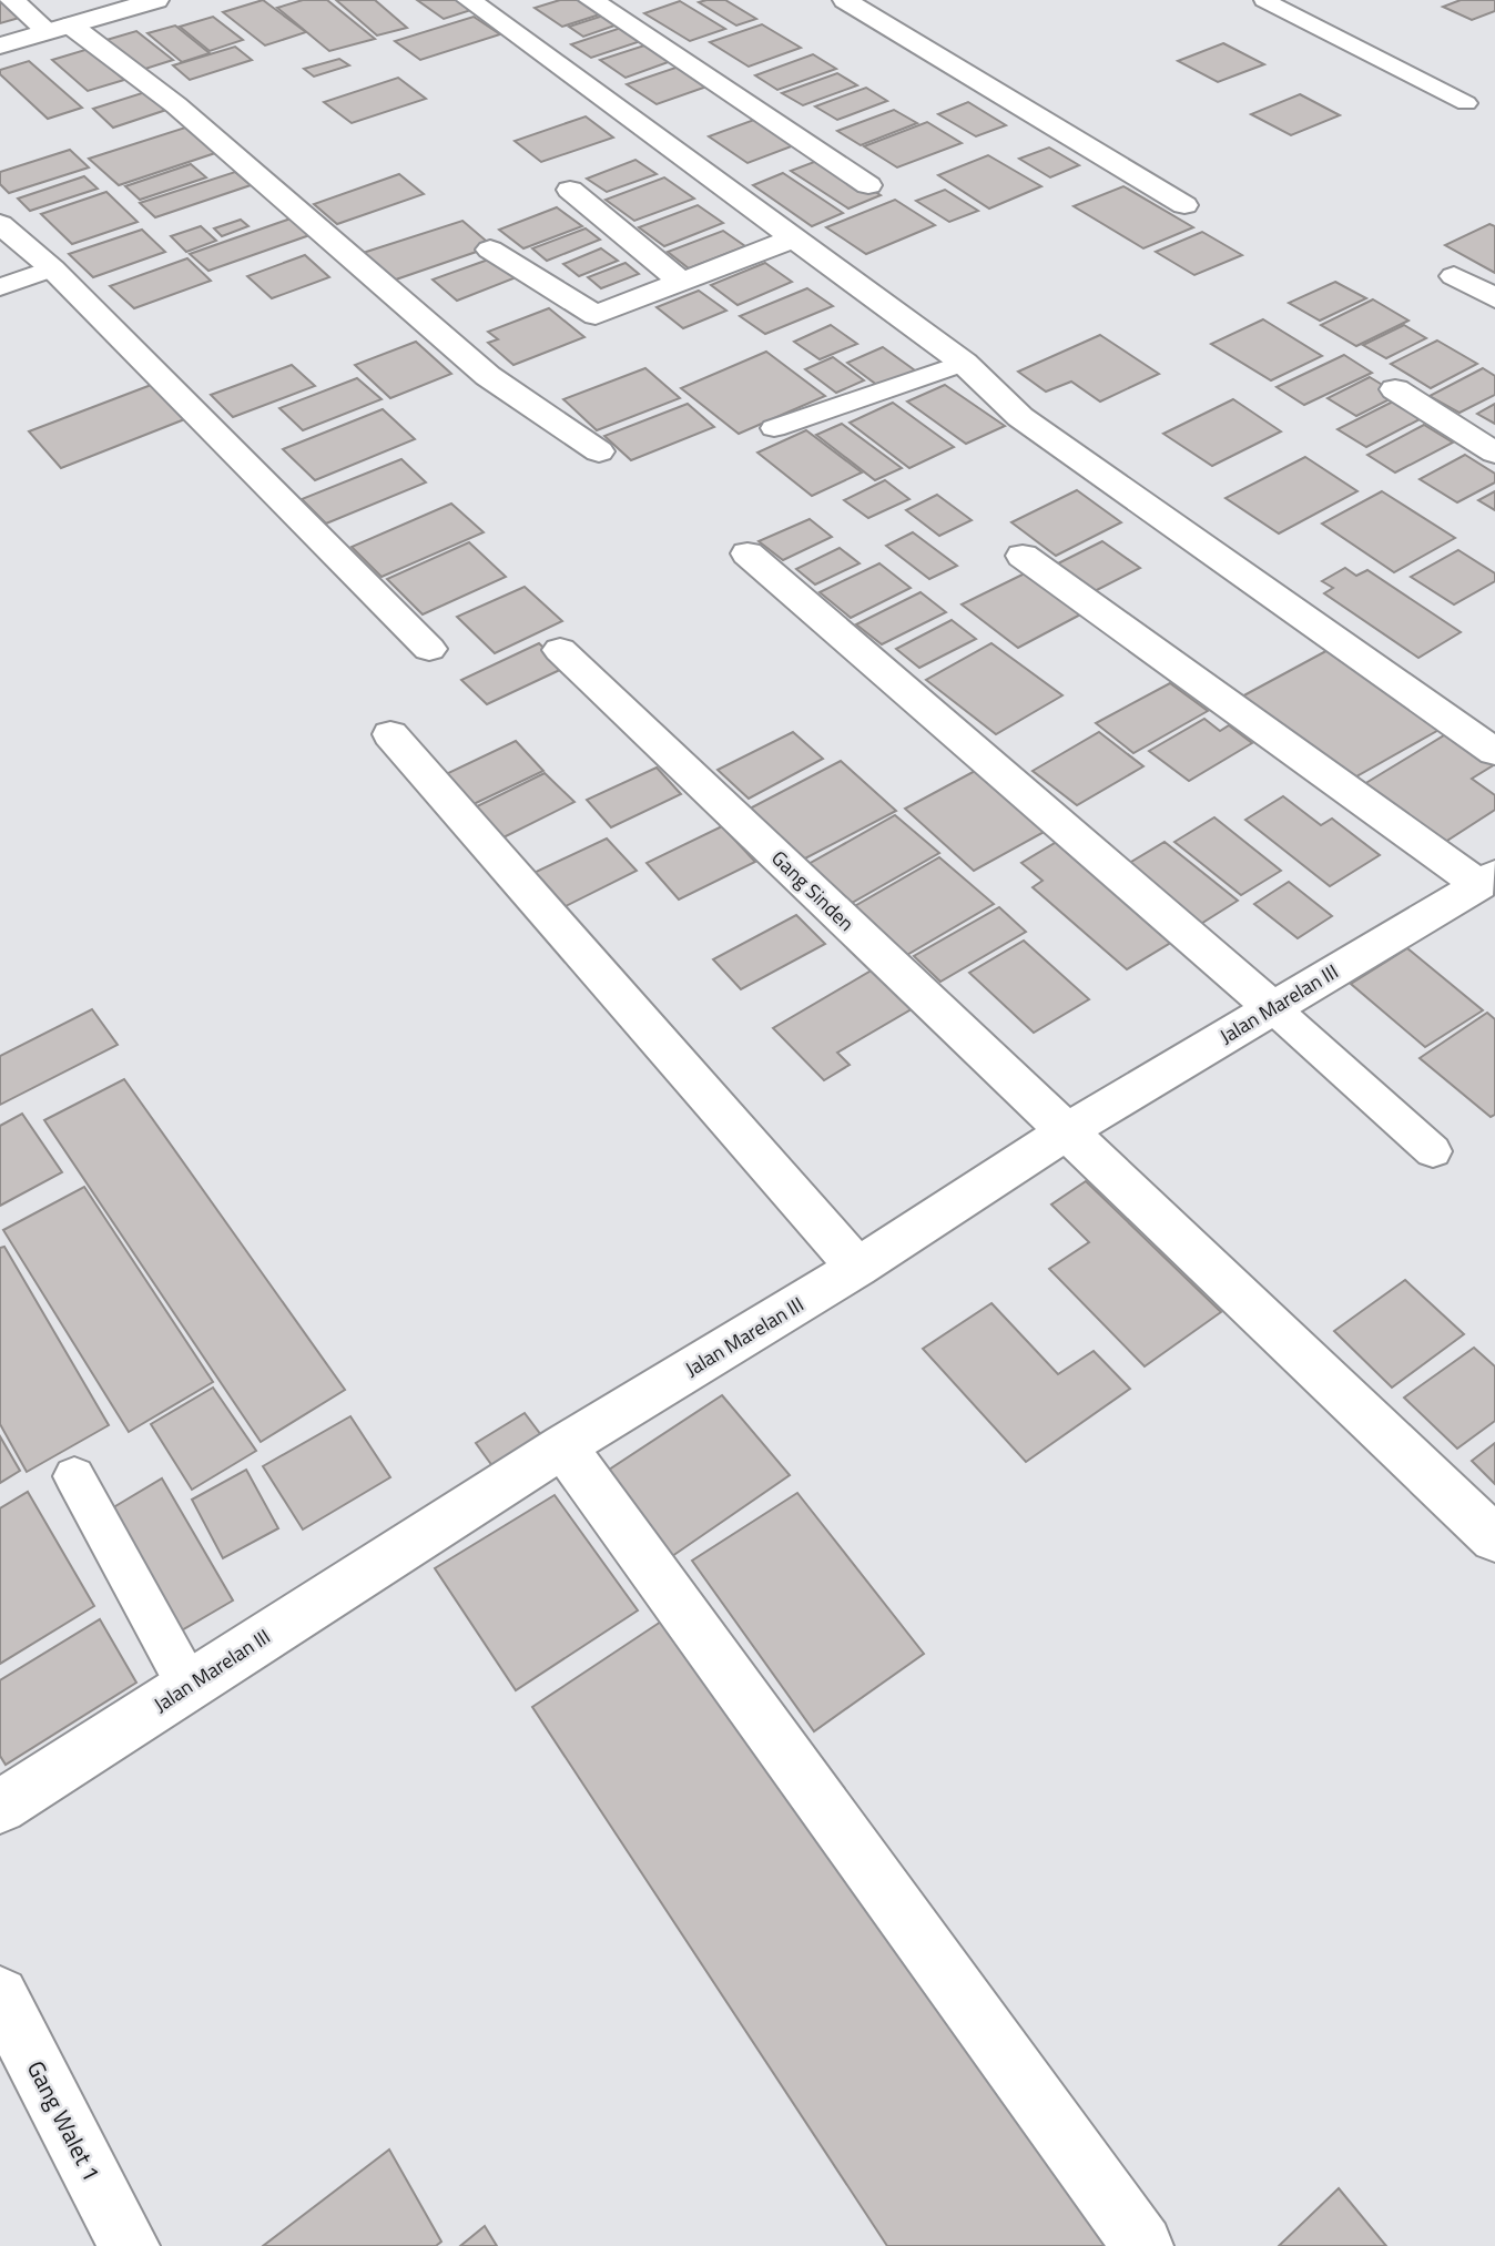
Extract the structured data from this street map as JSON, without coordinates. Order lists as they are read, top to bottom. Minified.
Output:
{"streets":{"street":["Gang Sinden","Jalan Marelan III","Gang Walet 1"]},"crossings":[["Gang Sinden","Jalan Marelan III"]]}
